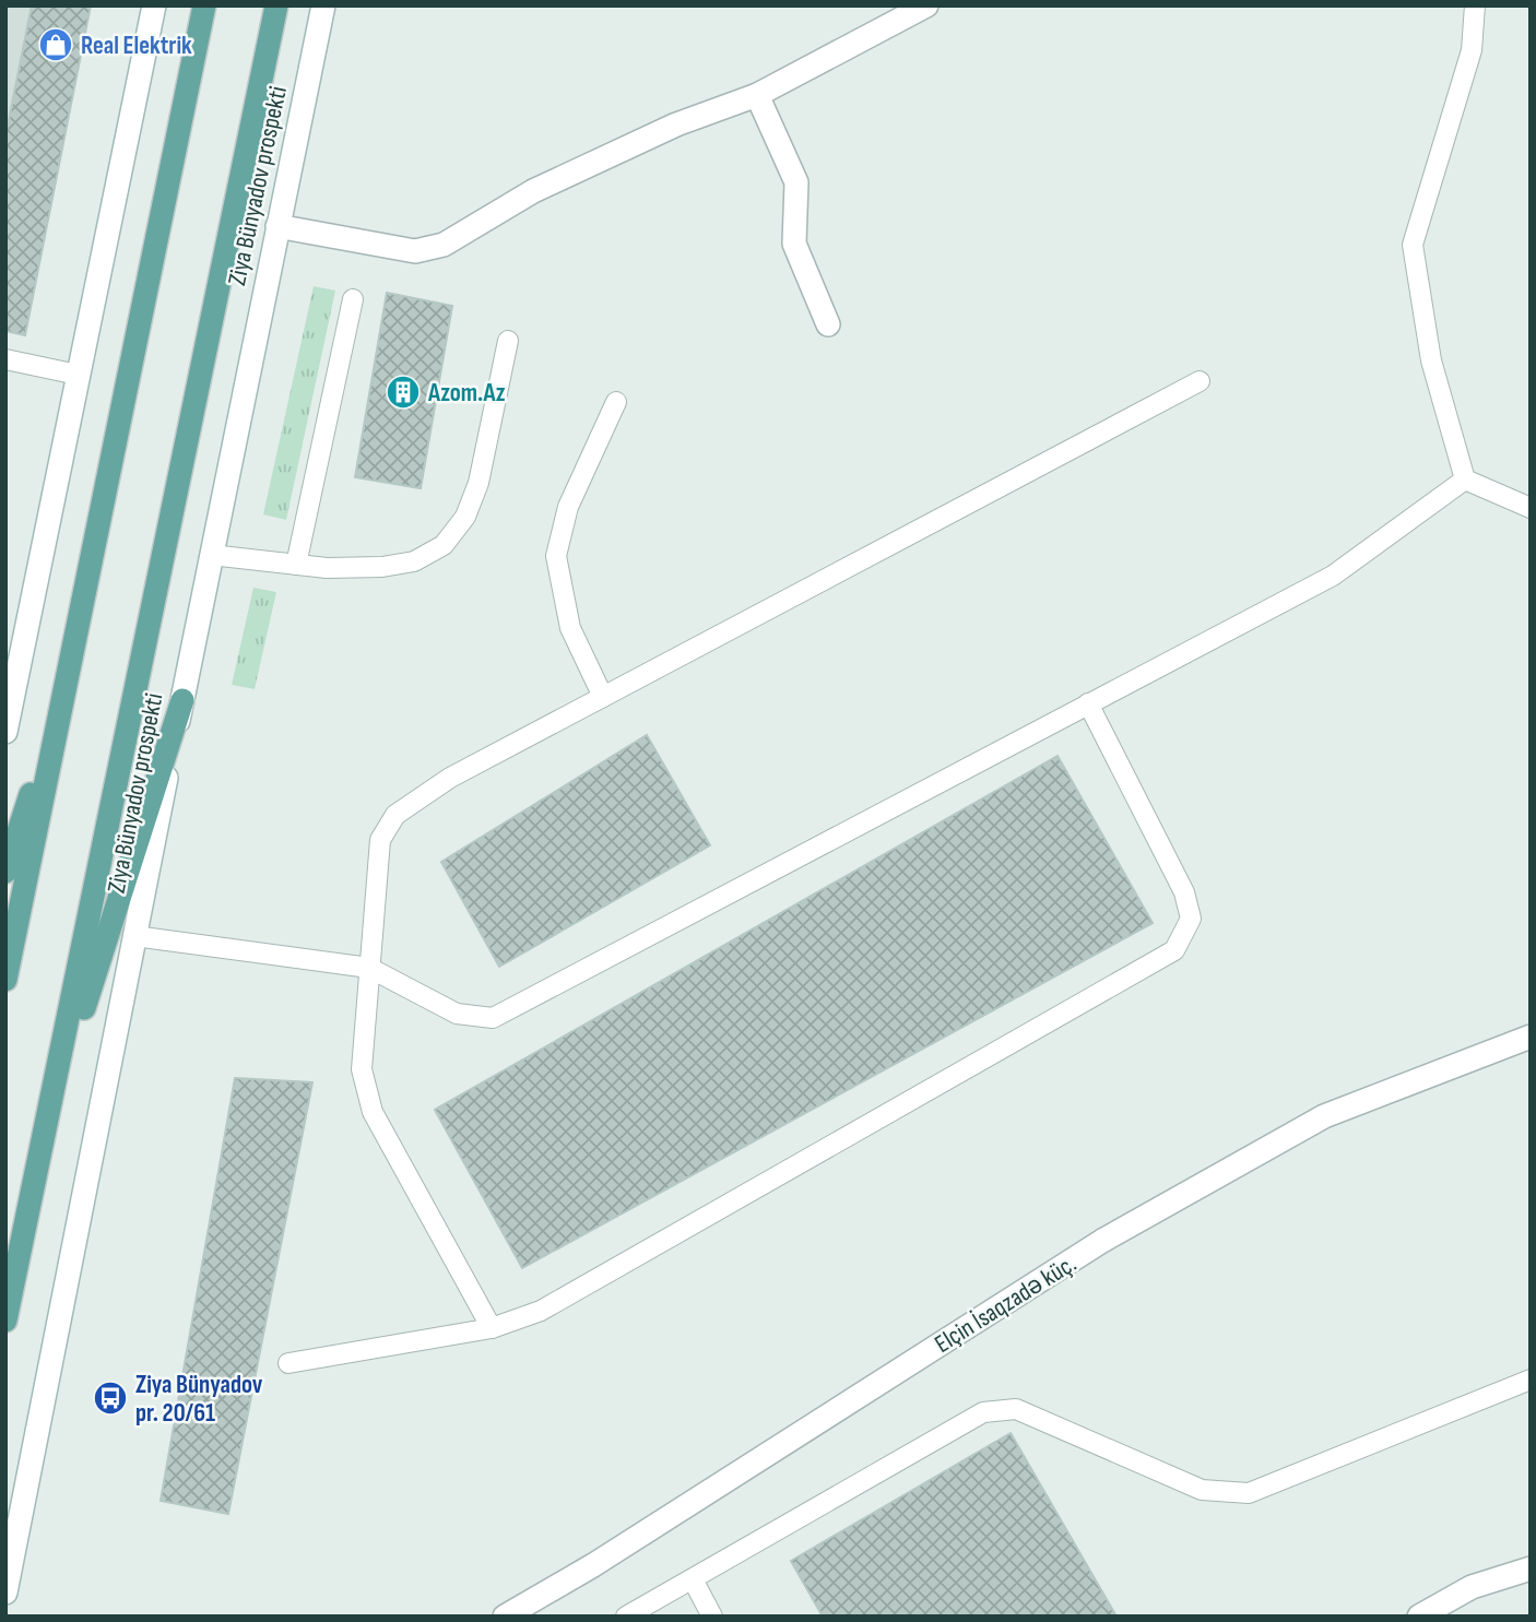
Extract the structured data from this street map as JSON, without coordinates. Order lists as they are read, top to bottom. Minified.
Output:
{"streets":{"main road":["Ziya Bünyadov prospekti","Elçin İsaqzadə küç."]},"places":{"shop":["Real Elektrik"],"building":["Azom.Az"],"bus stop":["Ziya Bünyadov pr. 20/61"]}}
